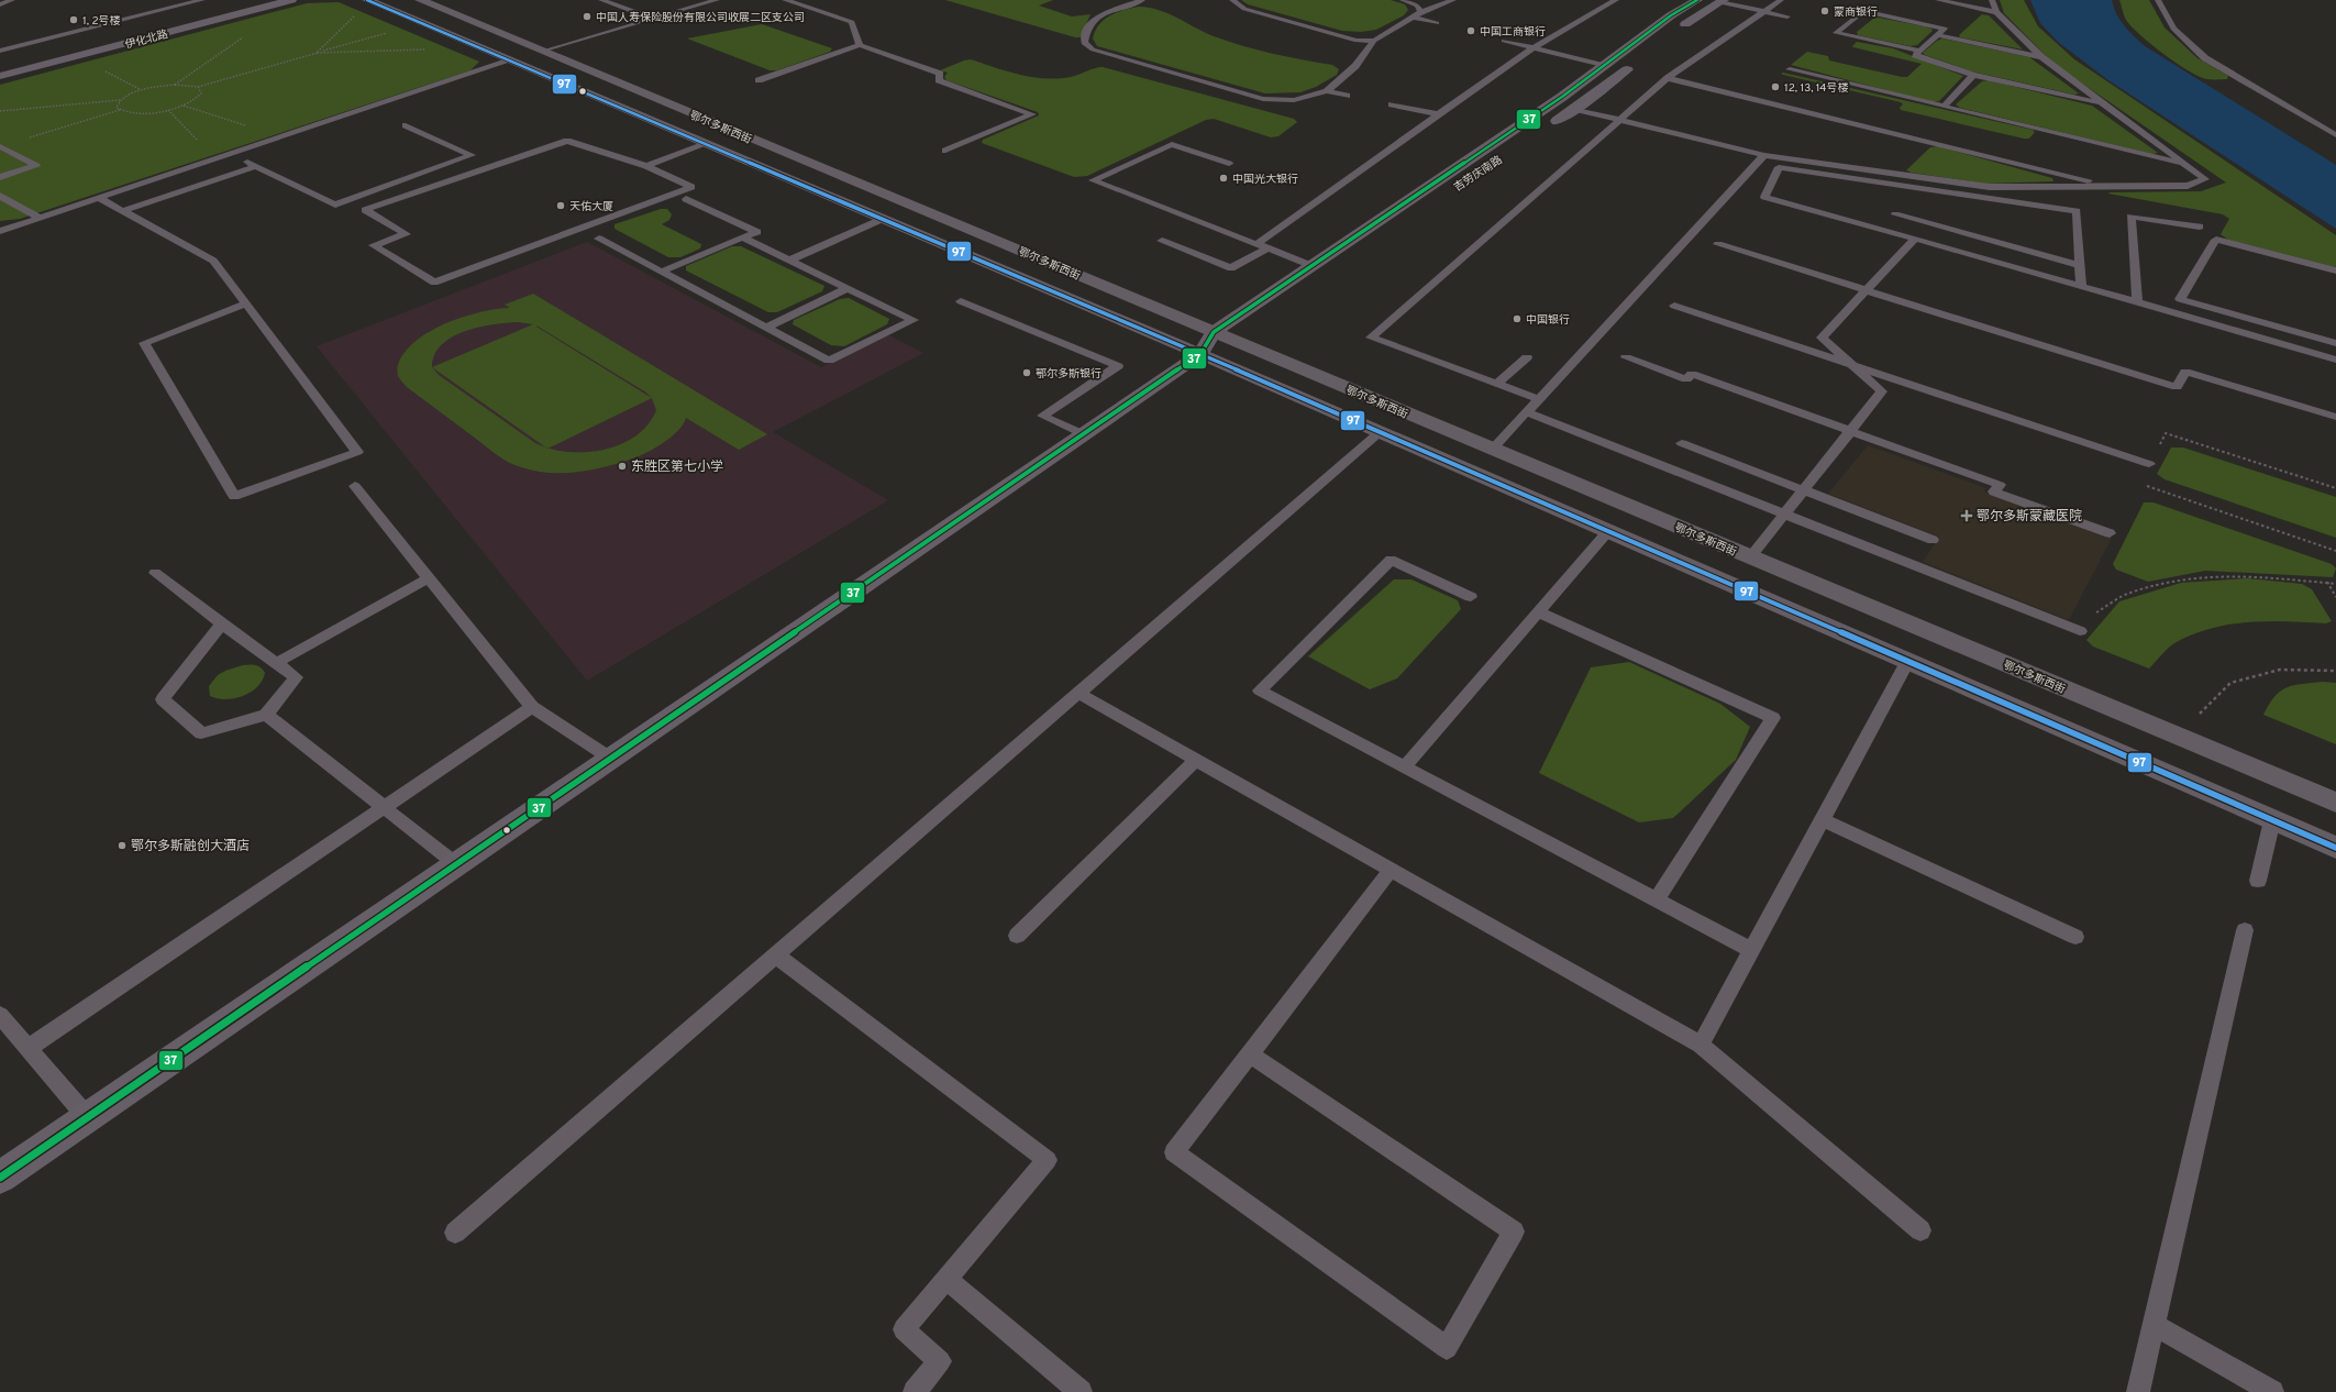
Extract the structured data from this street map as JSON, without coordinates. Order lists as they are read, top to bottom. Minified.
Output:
{"streets":{"main road":["伊化北路","鄂尔多斯西街","吉劳庆南路"]},"crossings":[["鄂尔多斯西街","吉劳庆南路"]],"places":{"other":["蒙商银行","中国人寿保险股份有限公司收展二区支公司","1, 2号楼","中国工商银行","12, 13, 14号楼","中国光大银行","天佑大厦","中国银行","鄂尔多斯银行","东胜区第七小学","鄂尔多斯融创大酒店"],"health":["鄂尔多斯蒙藏医院"]},"lines":["transit line 97","transit line 37"]}
